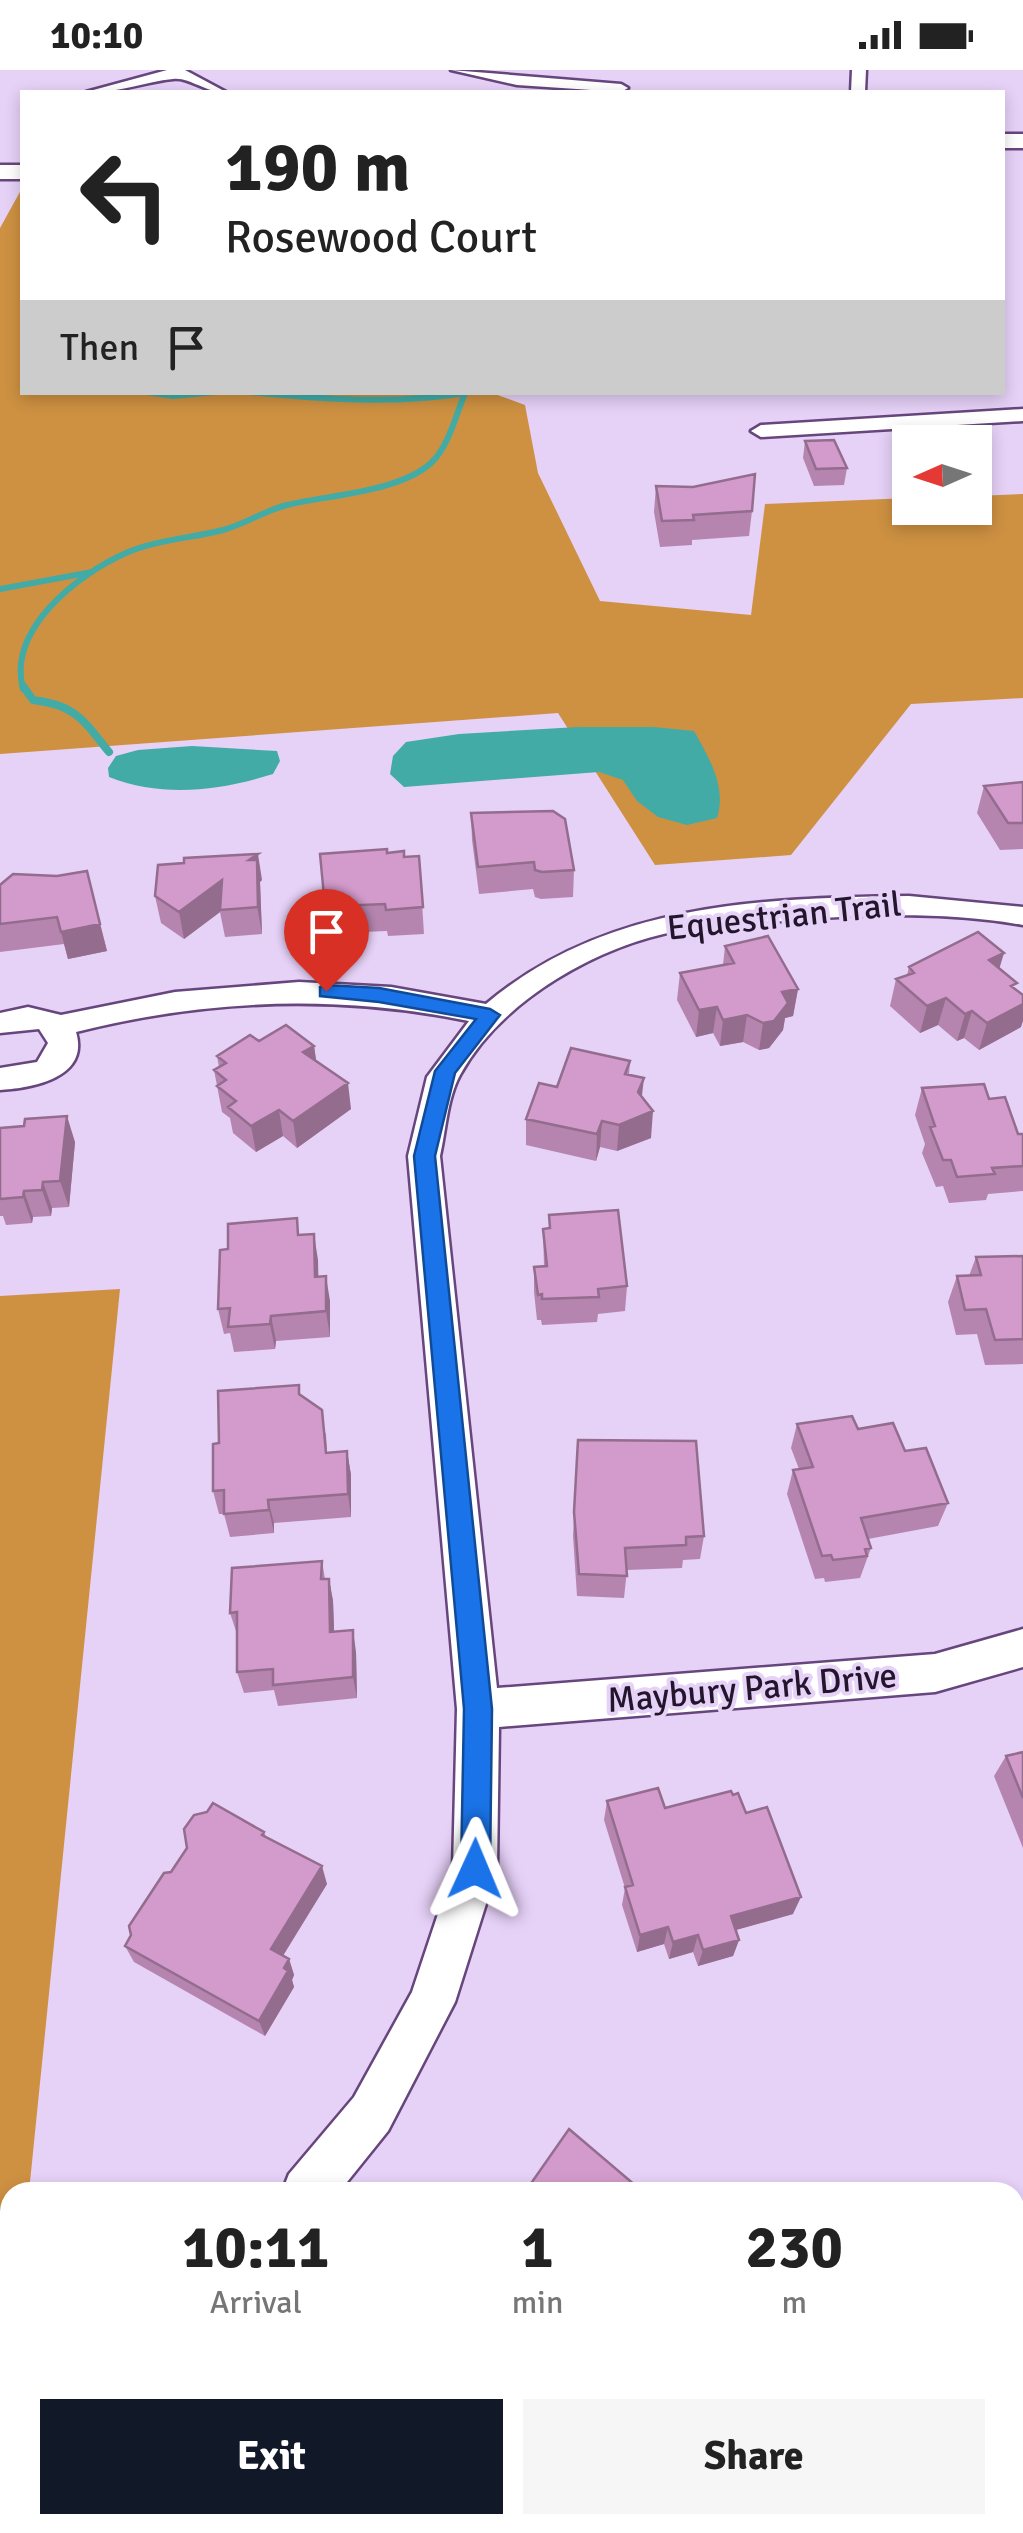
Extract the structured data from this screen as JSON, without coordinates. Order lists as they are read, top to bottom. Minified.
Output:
{"streets":{"street":["Equestrian Trail","Maybury Park Drive"]},"crossings":[["Equestrian Trail","Maybury Park Drive"]],"north":"left","page":{"status":"10:10","turn":["190 m","Rosewood Court"],"then":"Then","eta":["10:11","Arrival","1","min","230","m"],"buttons":["Exit","Share"]}}
